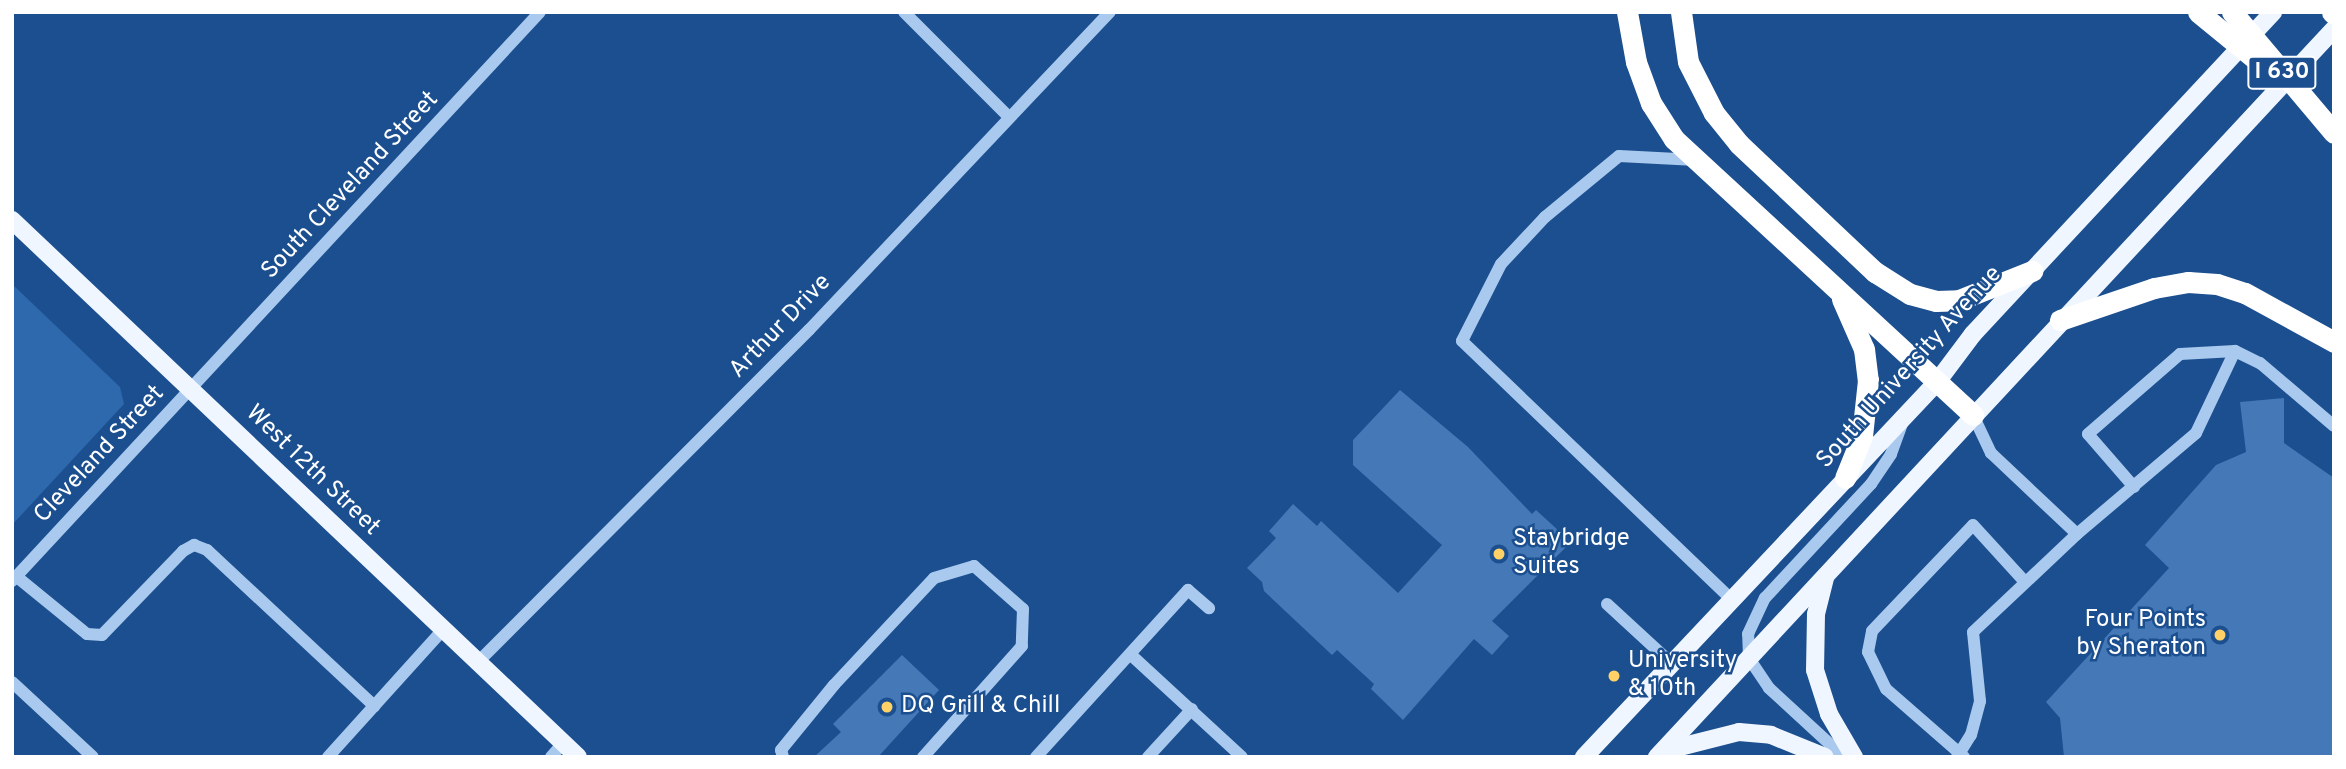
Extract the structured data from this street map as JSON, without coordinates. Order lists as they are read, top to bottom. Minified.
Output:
{"streets":{"highway":["I 630"],"main road":["South University Avenue","West 12th Street"],"street":["South Cleveland Street","Arthur Drive","Cleveland Street"]},"crossings":[["South Cleveland Street","Cleveland Street"],["South Cleveland Street","West 12th Street"],["Arthur Drive","West 12th Street"],["Cleveland Street","West 12th Street"]],"places":["Staybridge Suites","Four Points by Sheraton","University & 10th","DQ Grill & Chill"]}
